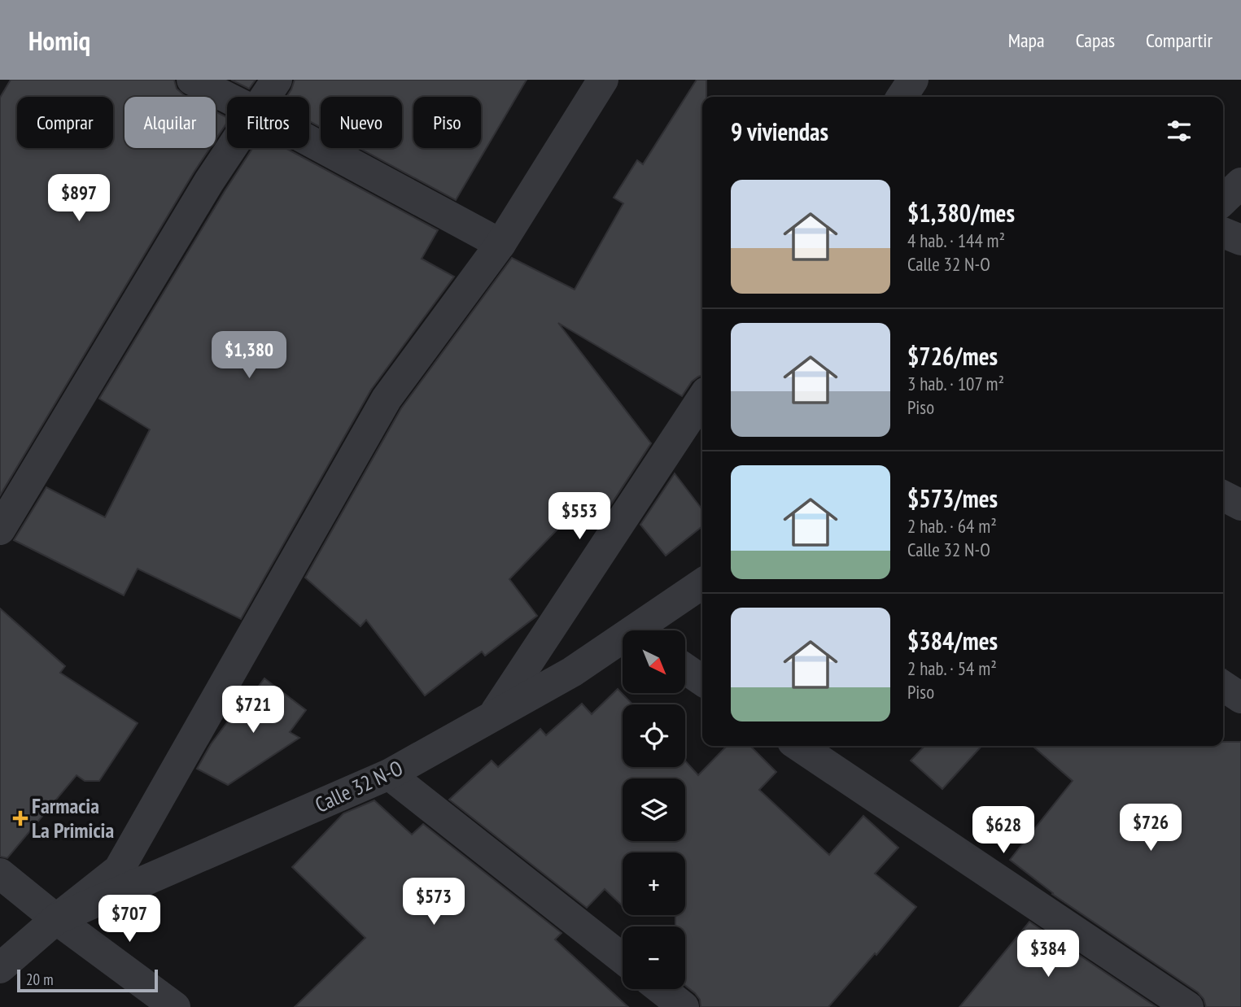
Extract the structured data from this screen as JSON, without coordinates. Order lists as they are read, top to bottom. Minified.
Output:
{"streets":{"street":["Calle 32 N-O"]},"places":{"health":["Farmacia La Primicia"]},"scale_bar":"20 m","north":"bottom right","page":{"header":"Homiq","nav":["Mapa","Capas","Compartir"],"chip":["Comprar","Alquilar","Filtros","Nuevo","Piso"],"heading":"9 viviendas","list":[{"name":"$1,380/mes","note":"4 hab. · 144 m² · Calle 32 N-O"},{"name":"$726/mes","note":"3 hab. · 107 m² · Piso"},{"name":"$573/mes","note":"2 hab. · 64 m² · Calle 32 N-O"},{"name":"$384/mes","note":"2 hab. · 54 m² · Piso"}],"price":["$897","$1,380","$553","$721","$726","$628","$573","$707","$384"],"map_buttons":["+","−"],"scale":"20 m"}}
